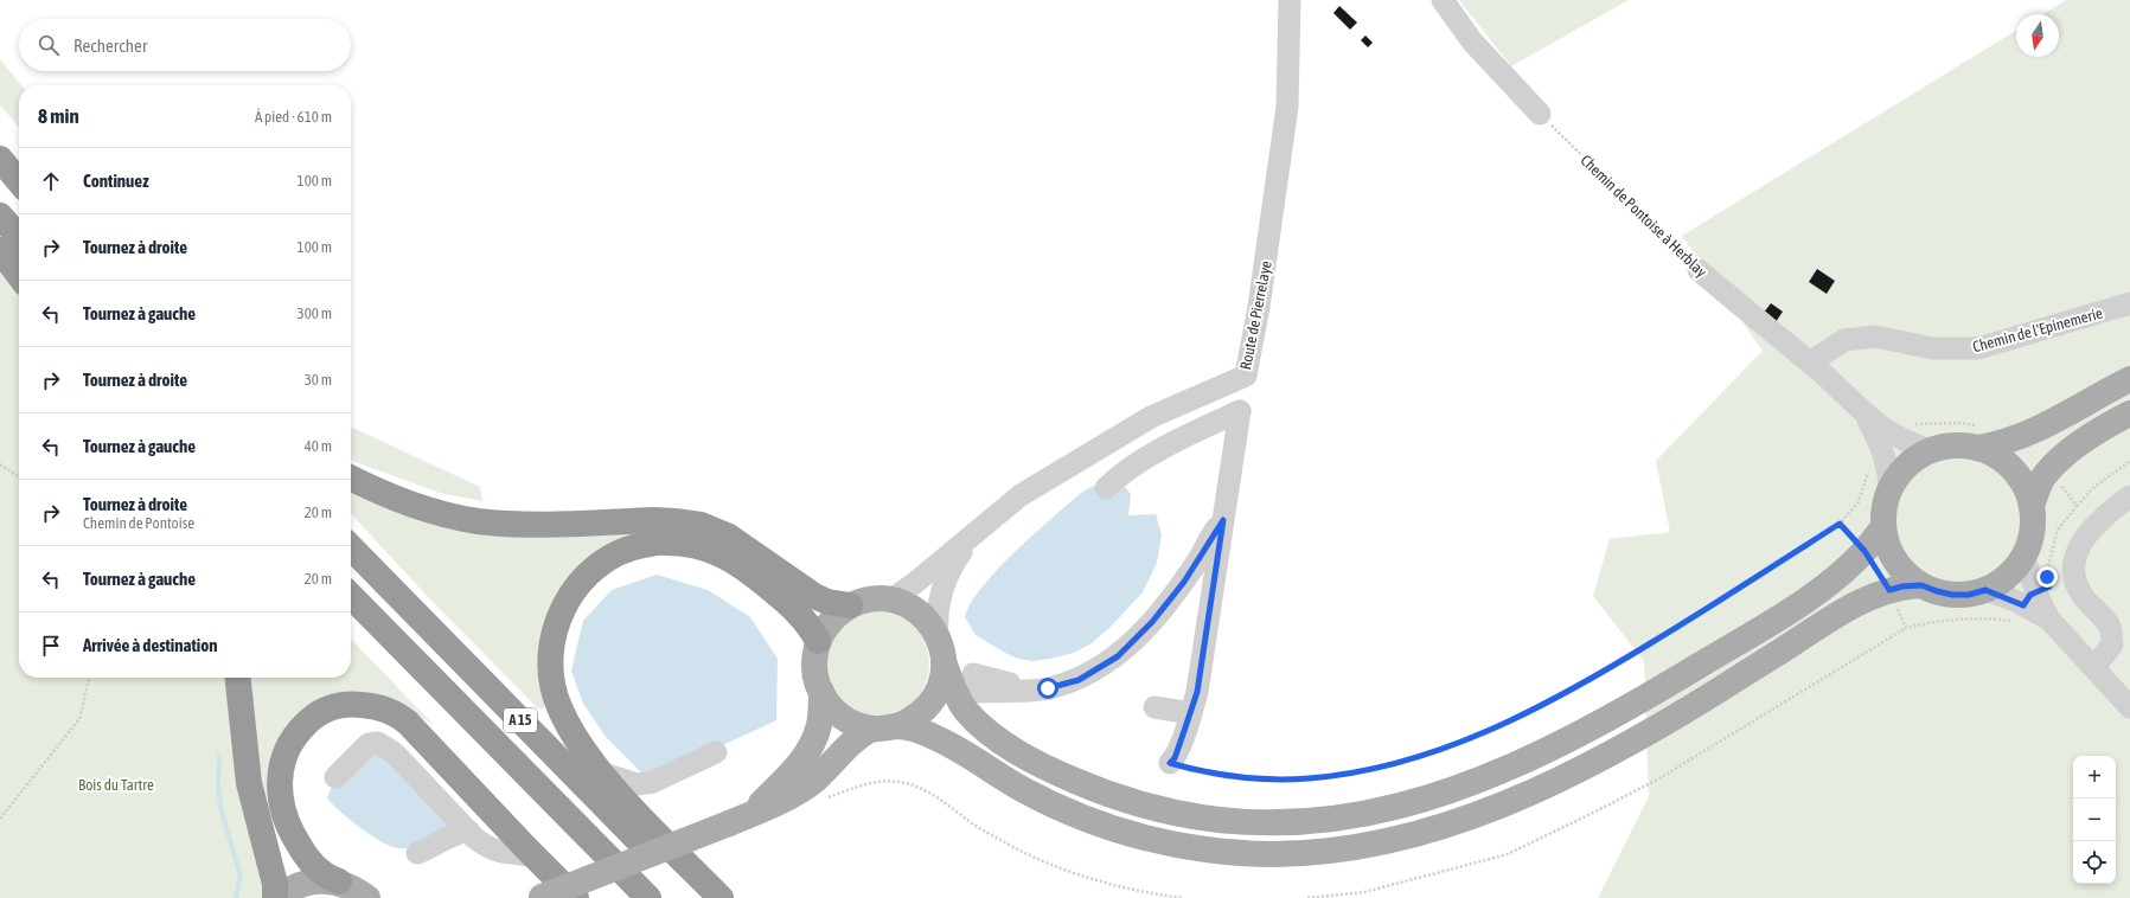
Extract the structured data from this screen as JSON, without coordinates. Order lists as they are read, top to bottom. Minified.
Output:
{"streets":{"highway":["A 15"],"street":["Chemin de Pontoise à Herblay","Route de Pierrelaye","Chemin de l'Epinemerie"]},"crossings":[["Chemin de Pontoise à Herblay","Chemin de l'Epinemerie"]],"parks":["Bois du Tartre"],"north":"bottom","page":{"search":"Rechercher","heading":["8 min","À pied · 610 m"],"list":[["Continuez","100 m"],["Tournez à droite","100 m"],["Tournez à gauche","300 m"],["Tournez à droite","30 m"],["Tournez à gauche","40 m"],["Tournez à droite","Chemin de Pontoise","20 m"],["Tournez à gauche","20 m"],"Arrivée à destination"],"map_buttons":["+","−"]}}
